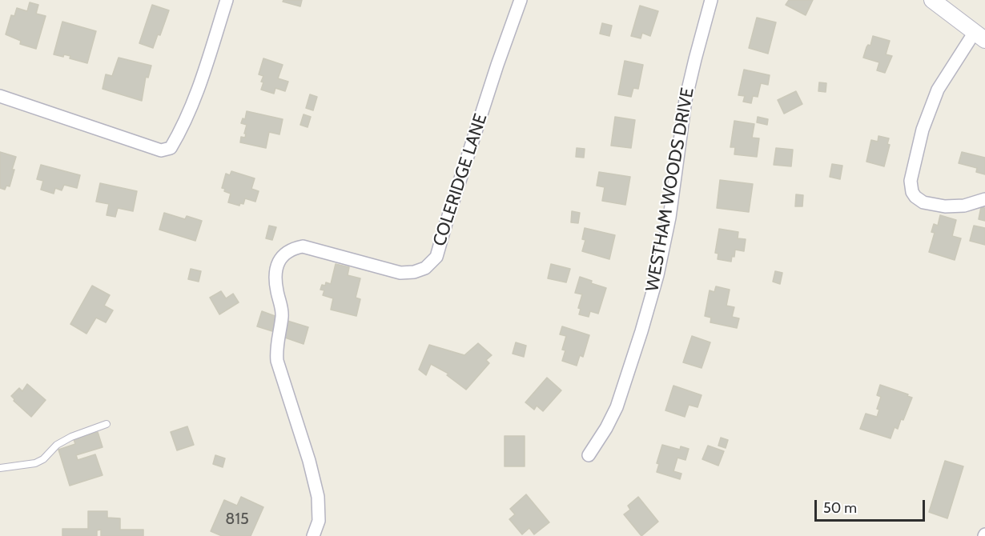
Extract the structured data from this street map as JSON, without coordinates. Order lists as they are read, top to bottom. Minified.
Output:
{"streets":{"street":["COLERIDGE LANE","WESTHAM WOODS DRIVE"]},"house_numbers":["815"],"scale_bar":"50 m"}
